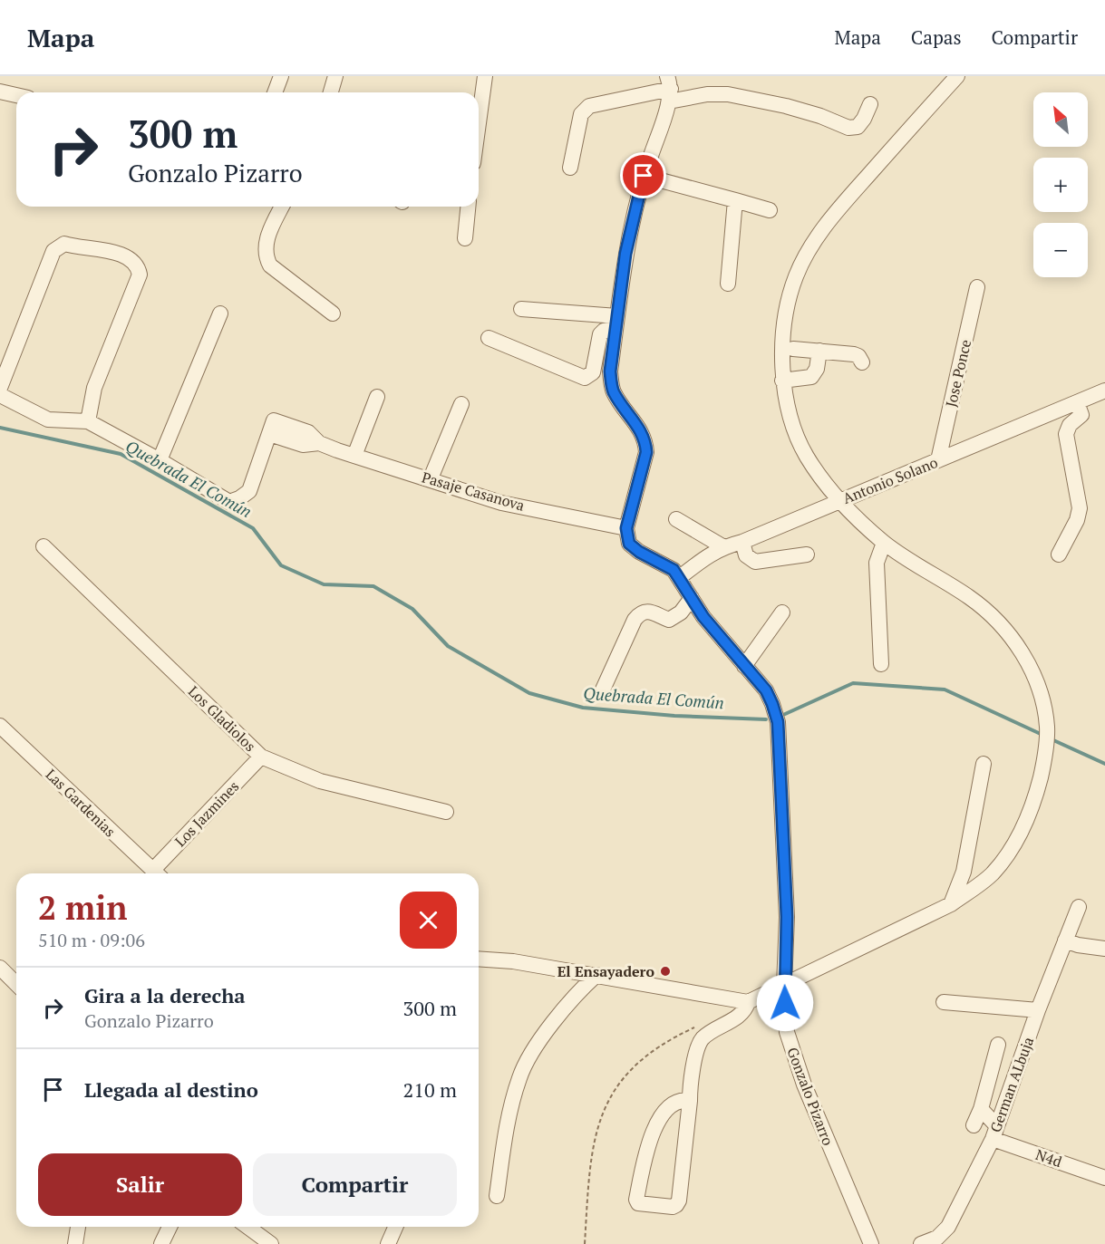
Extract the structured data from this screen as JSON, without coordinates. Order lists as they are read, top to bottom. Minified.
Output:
{"streets":{"street":["Jose Ponce","Antonio Solano","Pasaje Casanova","Los Gladiolos","Las Gardenias","Los Jazmines","German ALbuja","Gonzalo Pizarro","N4d"]},"crossings":[["Jose Ponce","Antonio Solano"],["Antonio Solano","Gonzalo Pizarro"],["Pasaje Casanova","Gonzalo Pizarro"],["Los Gladiolos","Los Jazmines"],["German ALbuja","N4d"]],"water":["Quebrada El Común"],"places":["El Ensayadero"],"north":"top left","page":{"header":"Mapa","nav":["Mapa","Capas","Compartir"],"map_buttons":["+","−"],"turn":["300 m","Gonzalo Pizarro"],"heading":["2 min","510 m · 09:06"],"list":[{"name":"Gira a la derecha","note":"Gonzalo Pizarro","value":"300 m"},{"name":"Llegada al destino","value":"210 m"}],"buttons":["Salir","Compartir"]}}
